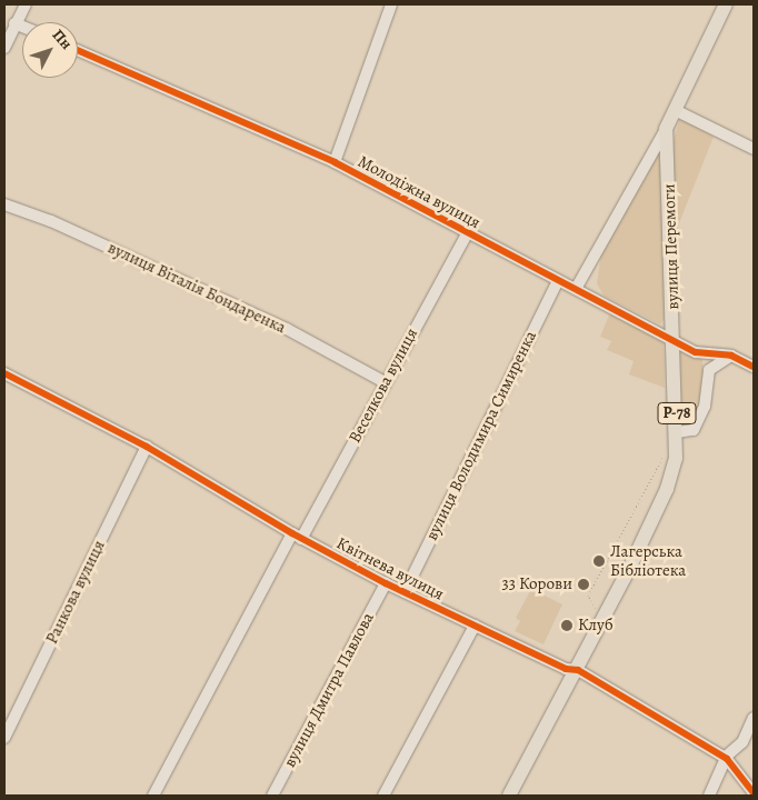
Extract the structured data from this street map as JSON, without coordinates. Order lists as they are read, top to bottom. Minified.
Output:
{"streets":{"main road":["вулиця Перемоги","Р-78"],"street":["Молодіжна вулиця","вулиця Віталія Бондаренка","Веселкова вулиця","вулиця Володимира Симиренка","Квітнева вулиця","Ранкова вулиця","вулиця Дмитра Павлова"]},"crossings":[["Молодіжна вулиця","вулиця Перемоги"],["Молодіжна вулиця","Веселкова вулиця"],["Молодіжна вулиця","вулиця Володимира Симиренка"],["вулиця Перемоги","Квітнева вулиця"],["вулиця Віталія Бондаренка","Веселкова вулиця"],["Веселкова вулиця","Квітнева вулиця"],["вулиця Володимира Симиренка","Квітнева вулиця"],["Квітнева вулиця","Ранкова вулиця"],["Квітнева вулиця","вулиця Дмитра Павлова"]],"places":["Лагерська Бібліотека","33 Корови","Клуб"],"north":"top right"}
